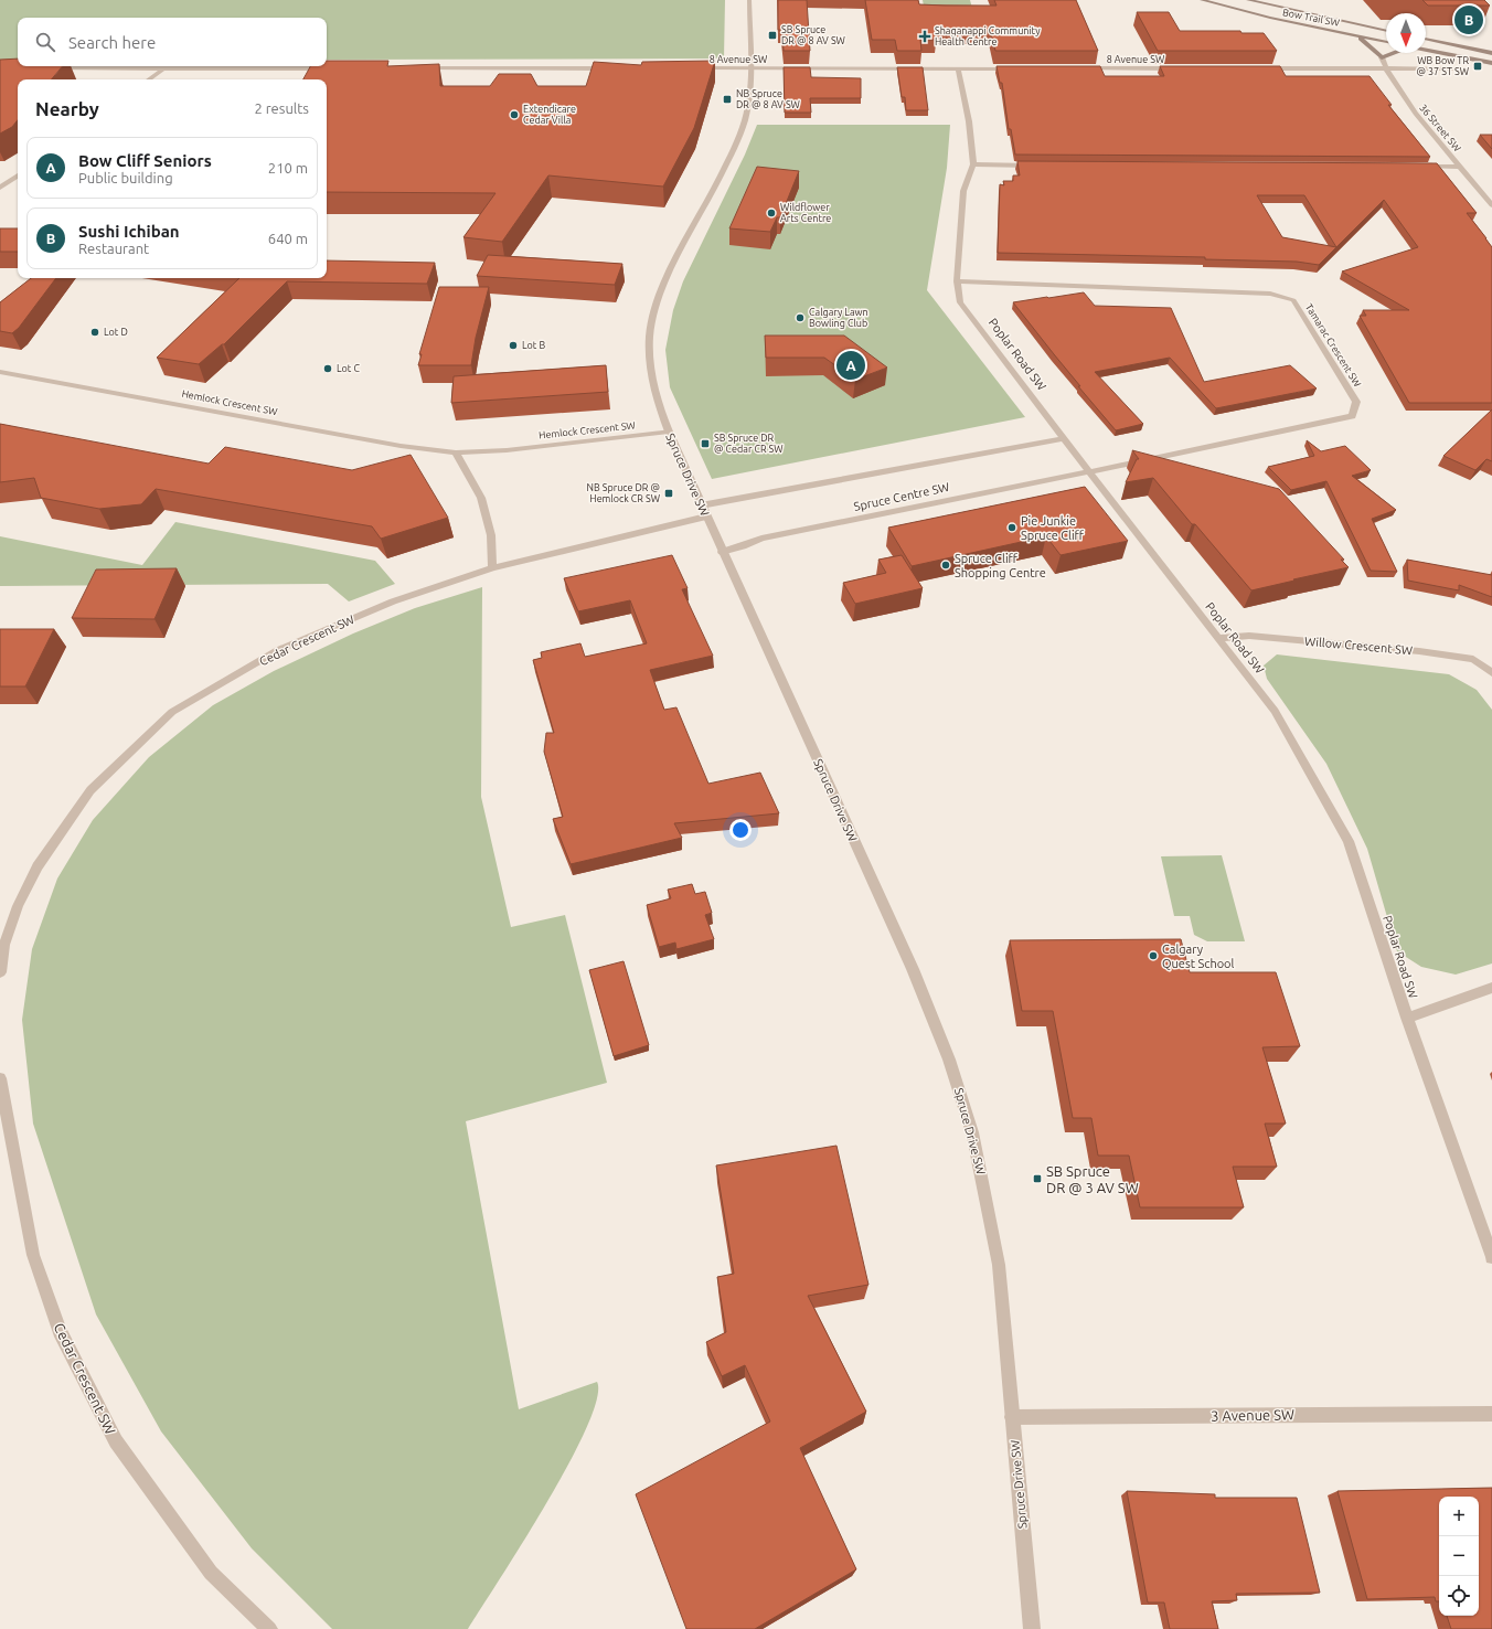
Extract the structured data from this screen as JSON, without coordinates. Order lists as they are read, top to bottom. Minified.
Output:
{"streets":{"main road":["Bow Trail SW","36 Street SW"],"street":["8 Avenue SW","Tamarac Crescent SW","Poplar Road SW","Hemlock Crescent SW","Spruce Drive SW","Spruce Centre SW","Cedar Crescent SW","Willow Crescent SW","3 Avenue SW"]},"crossings":[["Bow Trail SW","36 Street SW"],["8 Avenue SW","Poplar Road SW"],["8 Avenue SW","Spruce Drive SW"],["Tamarac Crescent SW","Poplar Road SW"],["Tamarac Crescent SW","Spruce Centre SW"],["Poplar Road SW","Spruce Centre SW"],["Poplar Road SW","Willow Crescent SW"],["Hemlock Crescent SW","Spruce Drive SW"],["Spruce Drive SW","Spruce Centre SW"],["Spruce Drive SW","Cedar Crescent SW"],["Spruce Drive SW","3 Avenue SW"]],"places":{"transit":["SB Spruce DR @ 8 AV SW","WB Bow TR @ 37 ST SW","NB Spruce DR @ 8 AV SW","SB Spruce DR @ Cedar CR SW","NB Spruce DR @ Hemlock CR SW","SB Spruce DR @ 3 AV SW"],"health":["Shaganappi Community Health Centre"],"other":["Extendicare Cedar Villa","Wildflower Arts Centre","Calgary Lawn Bowling Club","Lot D","Lot B","Lot C","Pie Junkie Spruce Cliff","Spruce Cliff Shopping Centre","Calgary Quest School"]},"north":"bottom","page":{"pins":["B","A"],"search":"Search here","heading":["Nearby","2 results"],"list":[{"mark":"A","name":"Bow Cliff Seniors","note":"Public building","value":"210 m"},{"mark":"B","name":"Sushi Ichiban","note":"Restaurant","value":"640 m"}],"map_buttons":["+","−"]}}
